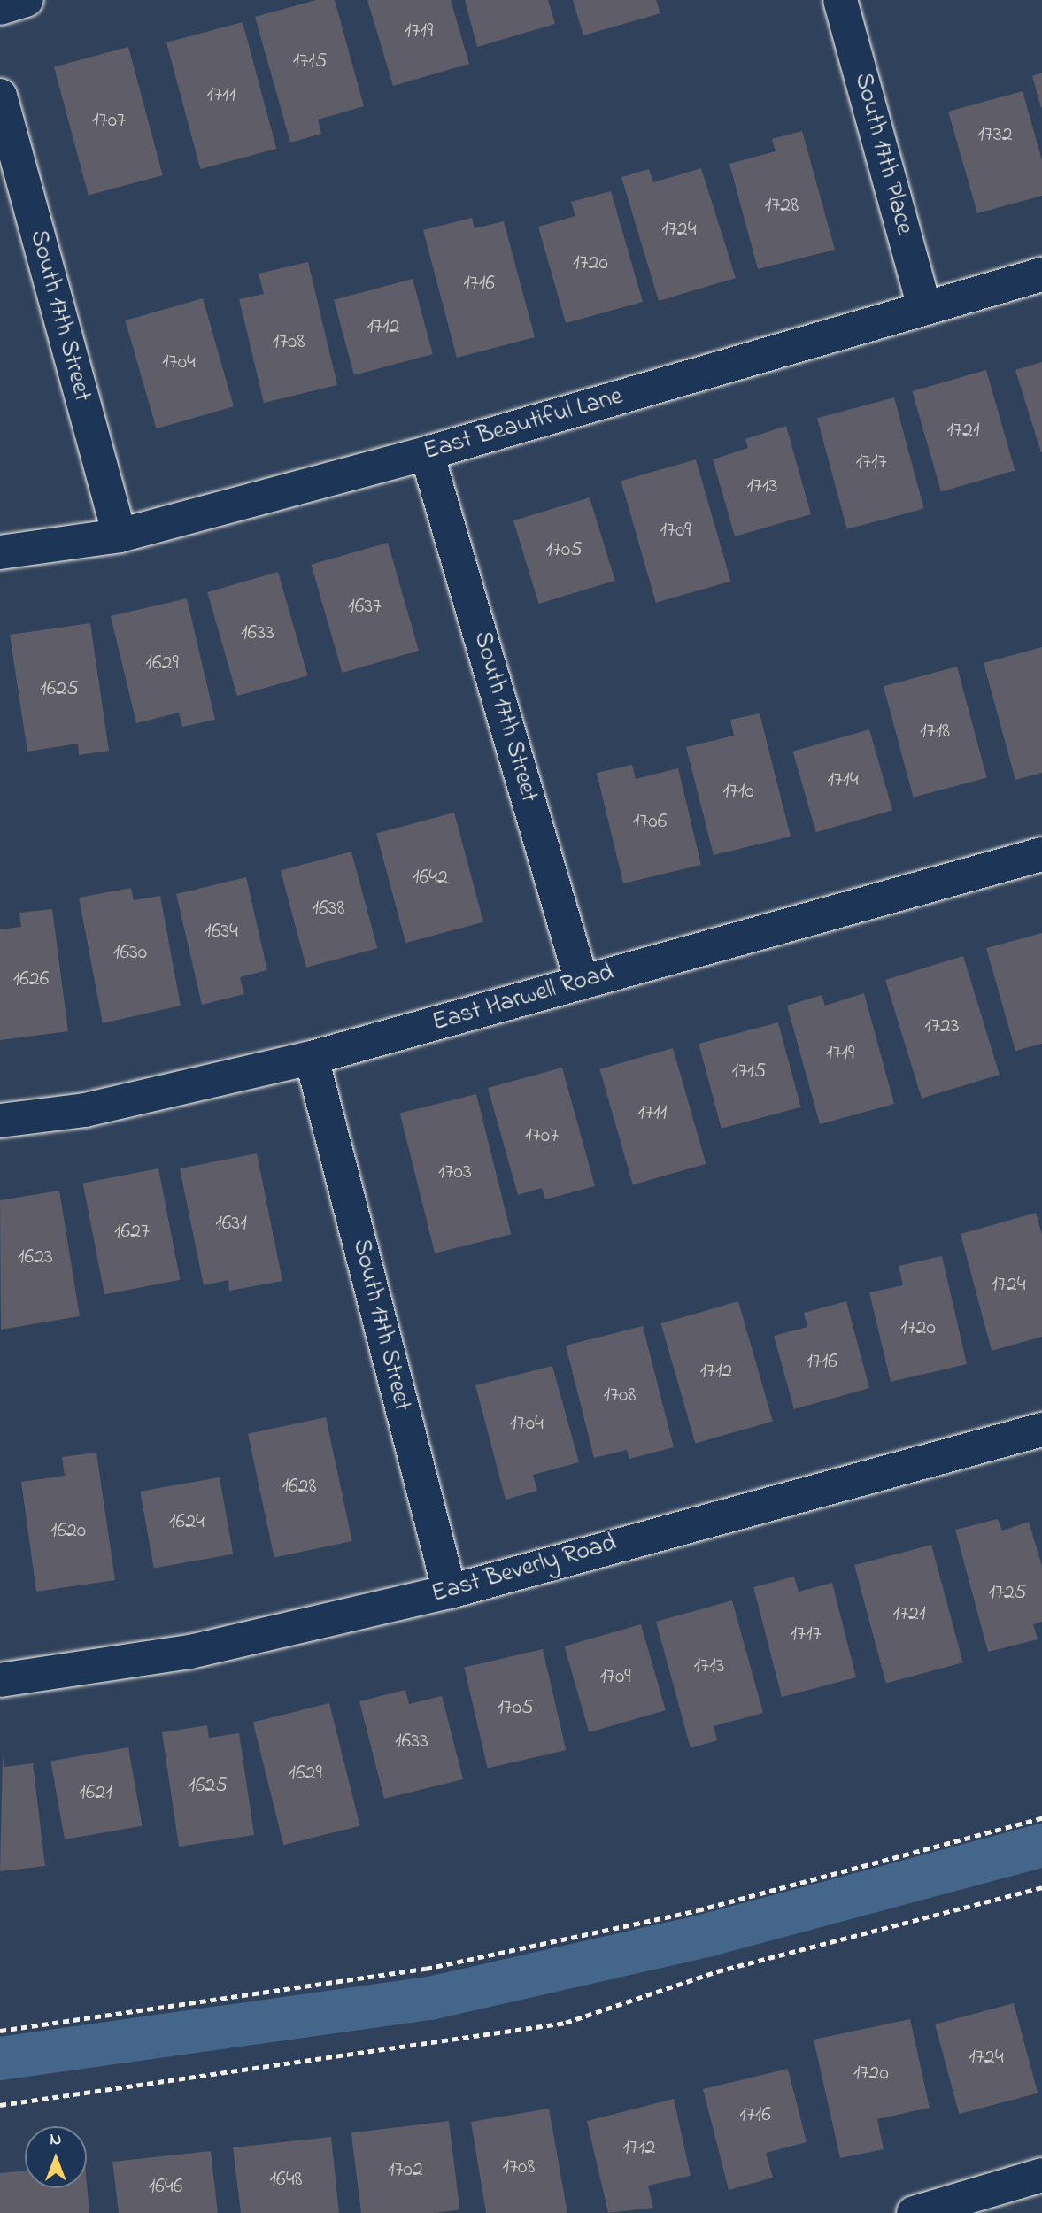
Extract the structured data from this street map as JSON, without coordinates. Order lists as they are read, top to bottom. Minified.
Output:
{"streets":{"street":["South 17th Place","South 17th Street","East Beautiful Lane","East Harwell Road","East Beverly Road"]},"crossings":[["South 17th Place","East Beautiful Lane"],["South 17th Street","East Beautiful Lane"],["South 17th Street","East Harwell Road"],["South 17th Street","East Beverly Road"]],"house_numbers":["1719","1715","1711","1707","1732","1728","1724","1720","1716","1712","1708","1704","1721","1717","1713","1709","1705","1637","1633","1629","1625","1718","1714","1710","1706","1642","1638","1634","1630","1626","1723","1719","1715","1711","1707","1703","1631","1627","1623","1724","1720","1716","1712","1708","1704","1628","1624","1620","1725","1721","1717","1713","1709","1705","1633","1629","1625","1621","1724","1720","1716","1712","1708","1702","1648","1646"],"north":"top"}
